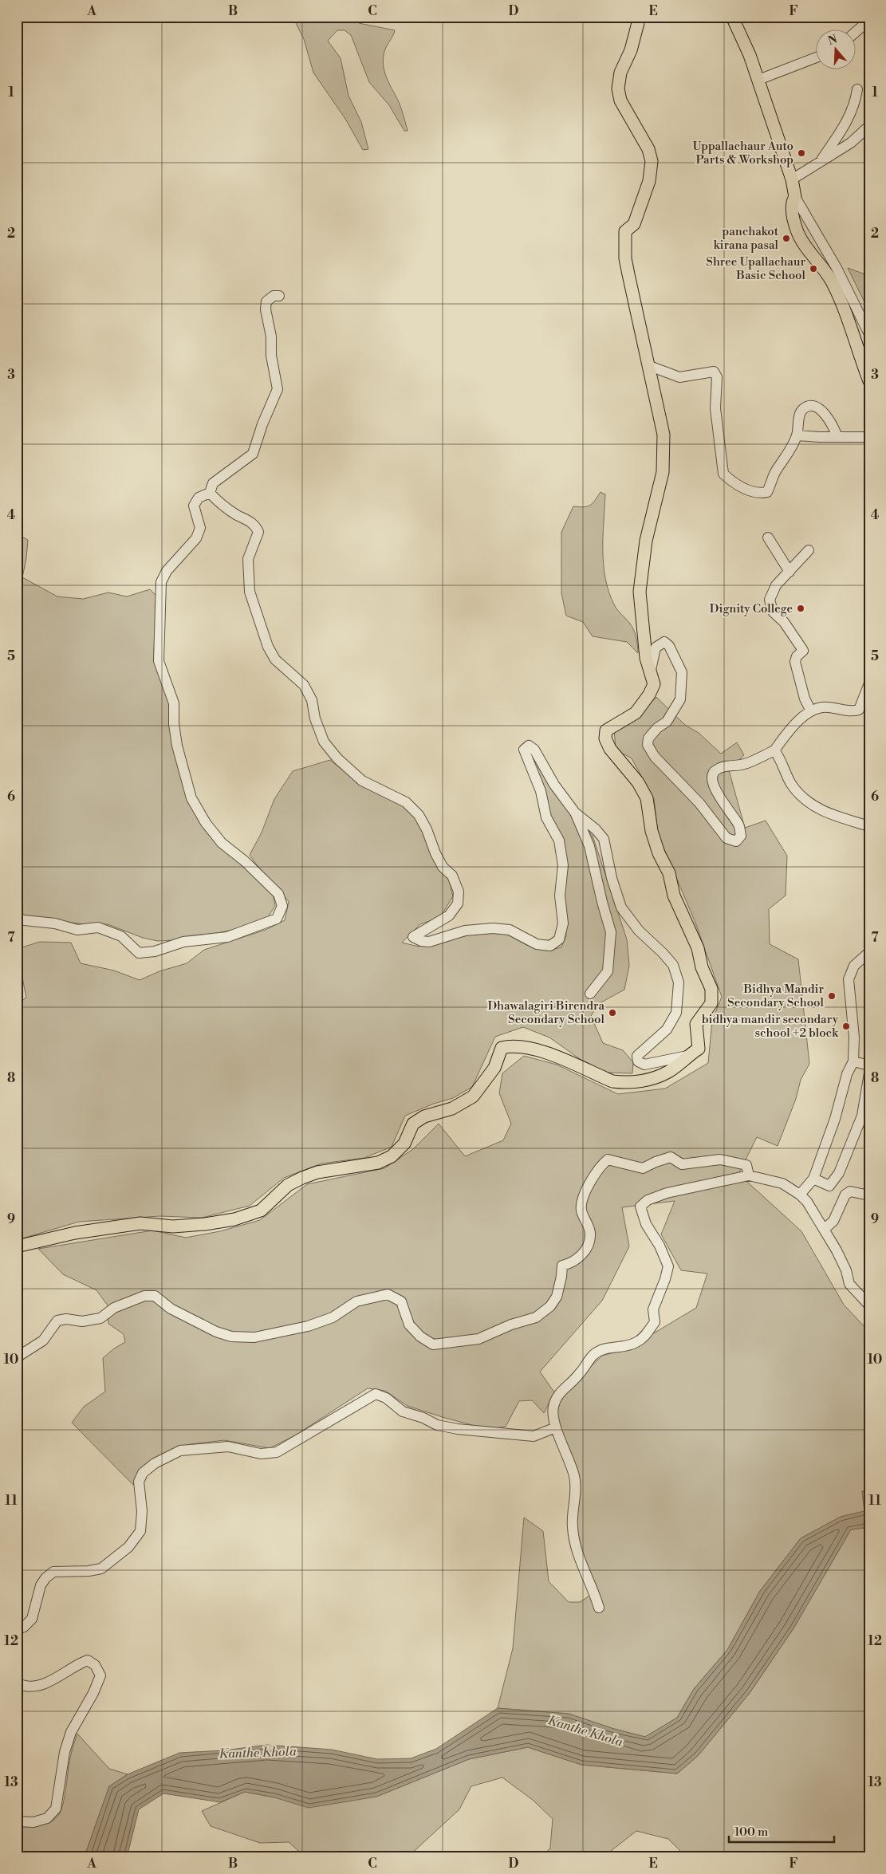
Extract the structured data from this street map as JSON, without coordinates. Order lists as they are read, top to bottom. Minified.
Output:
{"water":["Kanthe Khola"],"places":["Uppallachaur Auto Parts & Workshop","panchakot kirana pasal","Shree Upallachaur Basic School","Dignity College","Bidhya Mandir Secondary School","Dhawalagiri Birendra Secondary School","bidhya mandir secondary school +2 block"],"scale_bar":"100 m","north":"top","grid":{"columns":["A","B","C","D","E","F"],"rows":["1","2","3","4","5","6","7","8","9","10","11","12","13"]}}
